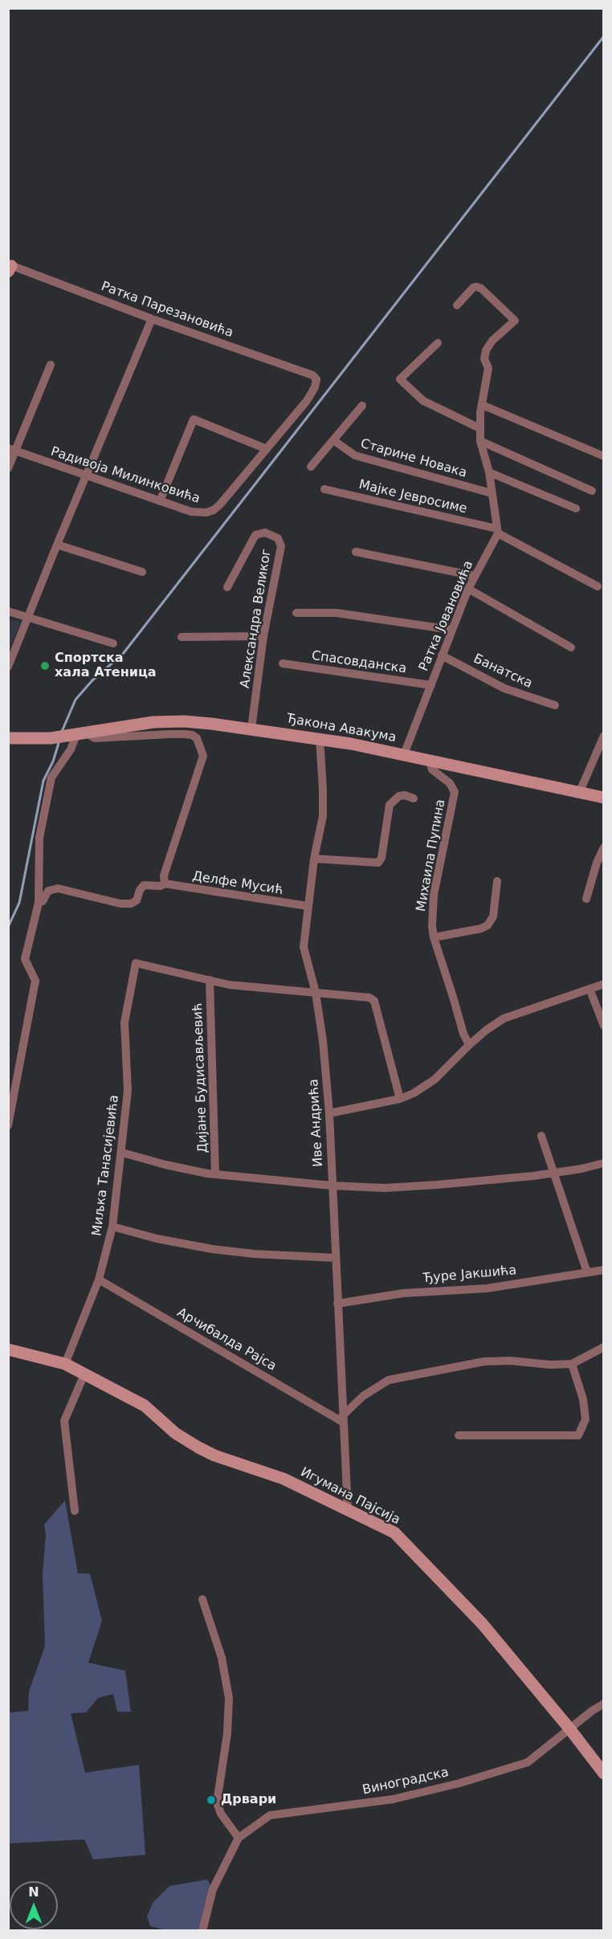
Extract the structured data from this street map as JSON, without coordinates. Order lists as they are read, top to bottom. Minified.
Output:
{"streets":{"street":["Ратка Парезановића","Старине Новака","Радивоја Милинковића","Мајке Јевросиме","Ратка Јовановића","Александра Великог","Спасовданска","Банатска","Ђакона Авакума","Михаила Пупина","Делфе Мусић","Дијане Будисављевић","Иве Андрића","Миљка Танасијевића","Ђуре Јакшића","Арчибалда Рајса","Игумана Пајсија","Виноградска"]},"crossings":[["Ратка Парезановића","Радивоја Милинковића"],["Мајке Јевросиме","Ратка Јовановића"],["Ратка Јовановића","Спасовданска"],["Ратка Јовановића","Банатска"],["Ратка Јовановића","Ђакона Авакума"],["Александра Великог","Ђакона Авакума"],["Ђакона Авакума","Михаила Пупина"],["Ђакона Авакума","Иве Андрића"],["Делфе Мусић","Иве Андрића"],["Дијане Будисављевић","Миљка Танасијевића"],["Иве Андрића","Ђуре Јакшића"],["Иве Андрића","Арчибалда Рајса"],["Иве Андрића","Игумана Пајсија"],["Миљка Танасијевића","Арчибалда Рајса"],["Миљка Танасијевића","Игумана Пајсија"],["Игумана Пајсија","Виноградска"]],"places":["Спортска хала Атеница","Дрвари"],"north":"top"}
